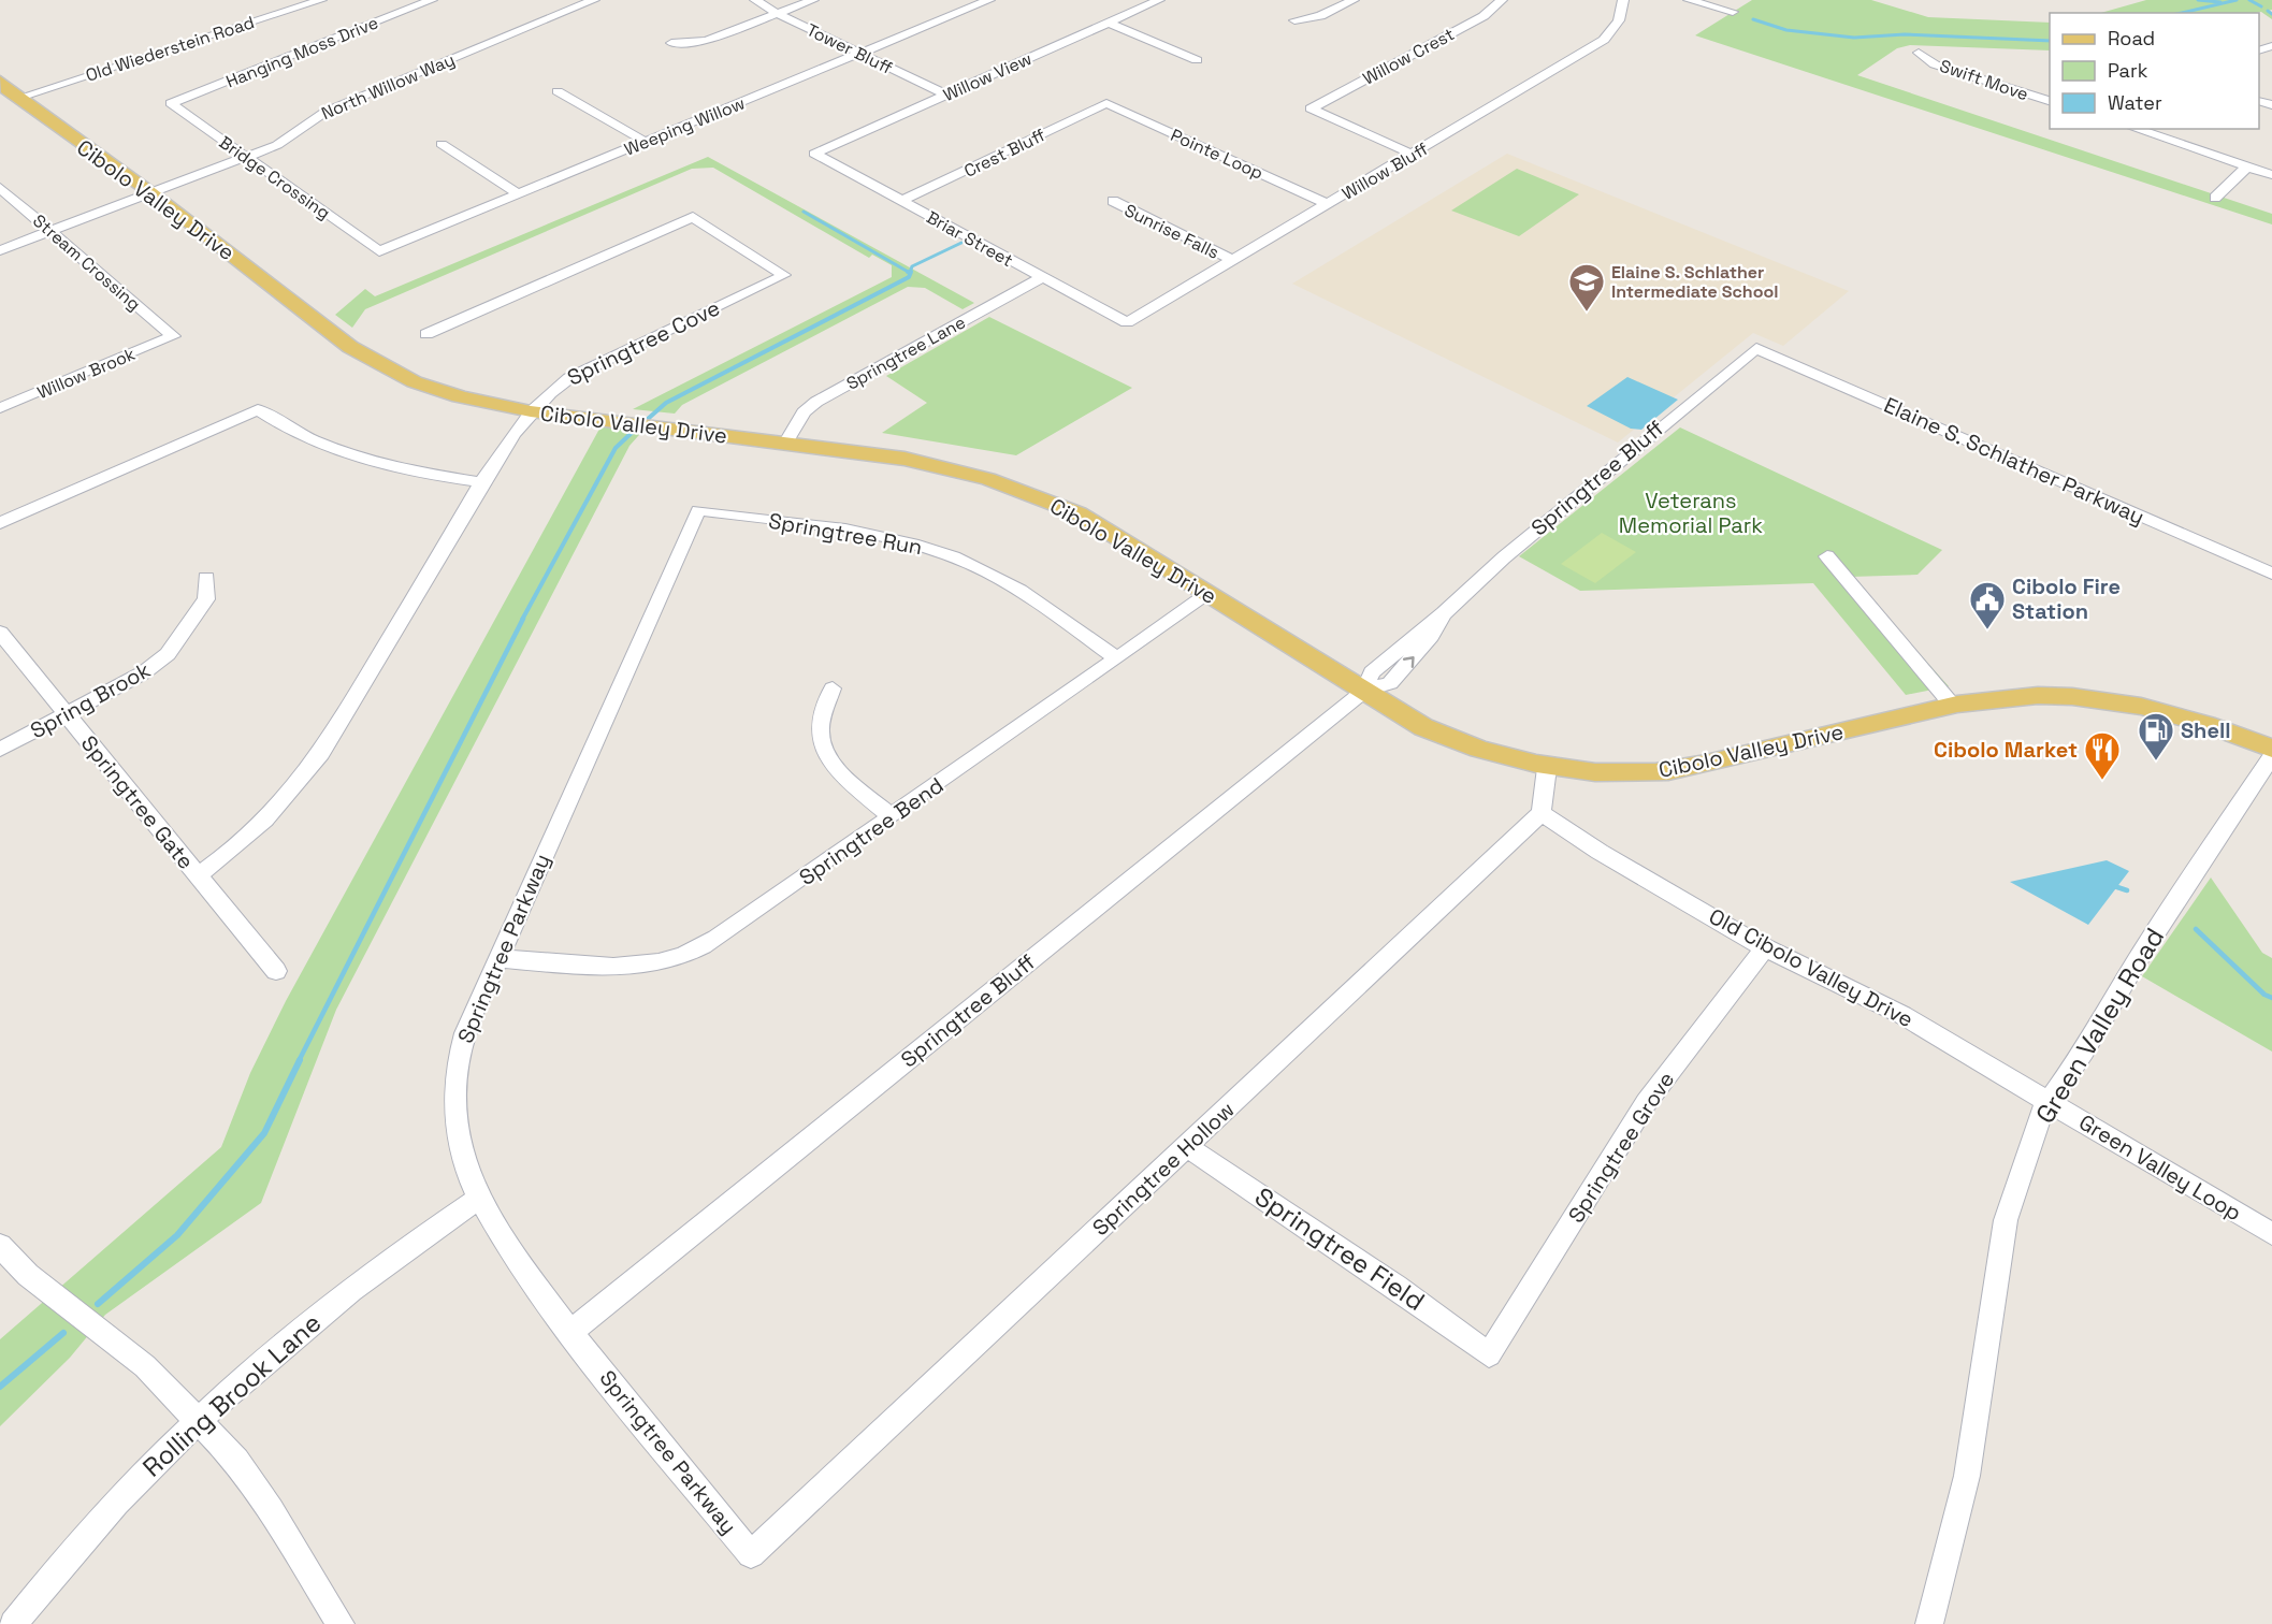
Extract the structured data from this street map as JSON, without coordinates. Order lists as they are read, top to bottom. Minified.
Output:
{"streets":{"main road":["Cibolo Valley Drive"],"street":["Old Wiederstein Road","Tower Bluff","Hanging Moss Drive","Willow Crest","Willow View","Swift Move","North Willow Way","Weeping Willow","Crest Bluff","Pointe Loop","Willow Bluff","Bridge Crossing","Sunrise Falls","Briar Street","Stream Crossing","Springtree Cove","Springtree Lane","Willow Brook","Elaine S. Schlather Parkway","Springtree Bluff","Springtree Run","Spring Brook","Springtree Gate","Springtree Bend","Springtree Parkway","Old Cibolo Valley Drive","Green Valley Road","Springtree Grove","Green Valley Loop","Springtree Hollow","Springtree Field","Rolling Brook Lane"]},"crossings":[["Old Wiederstein Road","Cibolo Valley Drive"],["Tower Bluff","Willow View"],["Tower Bluff","Weeping Willow"],["Hanging Moss Drive","Bridge Crossing"],["Willow Crest","Willow Bluff"],["Willow View","Briar Street"],["North Willow Way","Bridge Crossing"],["North Willow Way","Cibolo Valley Drive"],["North Willow Way","Stream Crossing"],["Weeping Willow","Bridge Crossing"],["Crest Bluff","Pointe Loop"],["Crest Bluff","Briar Street"],["Pointe Loop","Willow Bluff"],["Willow Bluff","Sunrise Falls"],["Willow Bluff","Briar Street"],["Cibolo Valley Drive","Springtree Cove"],["Cibolo Valley Drive","Springtree Lane"],["Cibolo Valley Drive","Springtree Bluff"],["Cibolo Valley Drive","Springtree Bend"],["Briar Street","Springtree Lane"],["Stream Crossing","Willow Brook"],["Springtree Cove","Springtree Gate"],["Elaine S. Schlather Parkway","Springtree Bluff"],["Springtree Bluff","Springtree Parkway"],["Springtree Run","Springtree Bend"],["Springtree Run","Springtree Parkway"],["Spring Brook","Springtree Gate"],["Springtree Bend","Springtree Parkway"],["Springtree Parkway","Springtree Hollow"],["Springtree Parkway","Rolling Brook Lane"],["Old Cibolo Valley Drive","Green Valley Road"],["Old Cibolo Valley Drive","Springtree Grove"],["Old Cibolo Valley Drive","Green Valley Loop"],["Old Cibolo Valley Drive","Springtree Hollow"],["Green Valley Road","Green Valley Loop"],["Springtree Grove","Springtree Field"],["Springtree Hollow","Springtree Field"]],"parks":["Veterans Memorial Park"],"places":{"school or university":["Elaine S. Schlather Intermediate School"],"public building":["Cibolo Fire Station"],"fuel station":["Shell"],"restaurant":["Cibolo Market"]},"legend":["Road","Park","Water"]}
